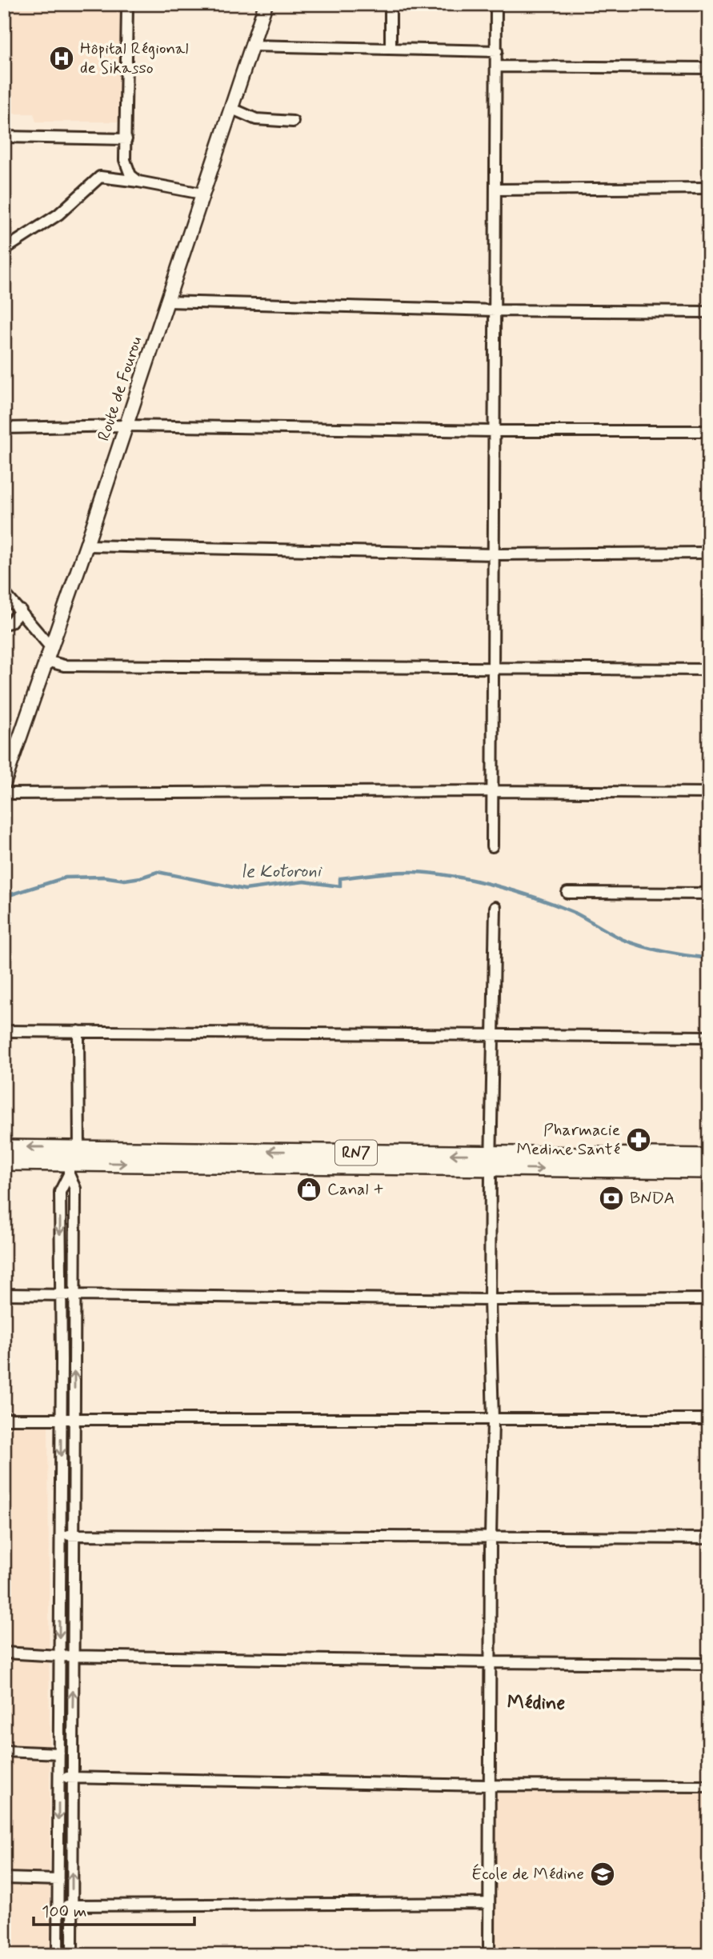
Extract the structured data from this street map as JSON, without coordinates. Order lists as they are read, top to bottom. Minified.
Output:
{"streets":{"highway":["RN7"],"main road":["Route de Fourou"]},"districts":["Médine"],"water":["le Kotoroni"],"places":{"hospital":["Hôpital Régional de Sikasso"],"pharmacy":["Pharmacie Medine Santé"],"shop":["Canal +"],"bank":["BNDA"],"school or university":["École de Médine"]},"scale_bar":"100 m"}
